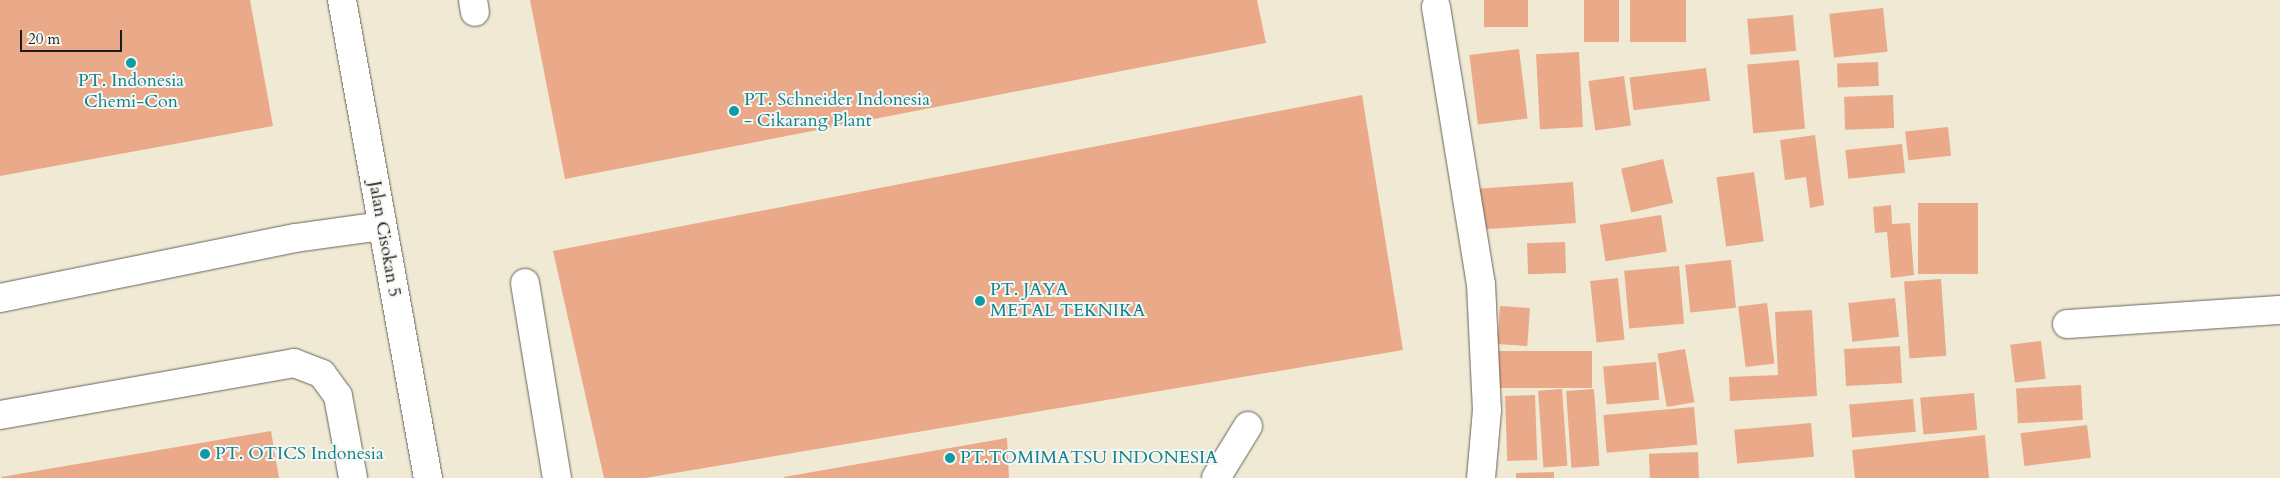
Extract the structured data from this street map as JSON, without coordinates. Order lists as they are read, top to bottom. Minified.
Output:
{"streets":{"street":["Jalan Cisokan 5"]},"places":["PT. Indonesia Chemi-Con","PT. Schneider Indonesia - Cikarang Plant","PT. JAYA METAL TEKNIKA","PT. OTICS Indonesia","PT.TOMIMATSU INDONESIA"],"scale_bar":"20 m"}
